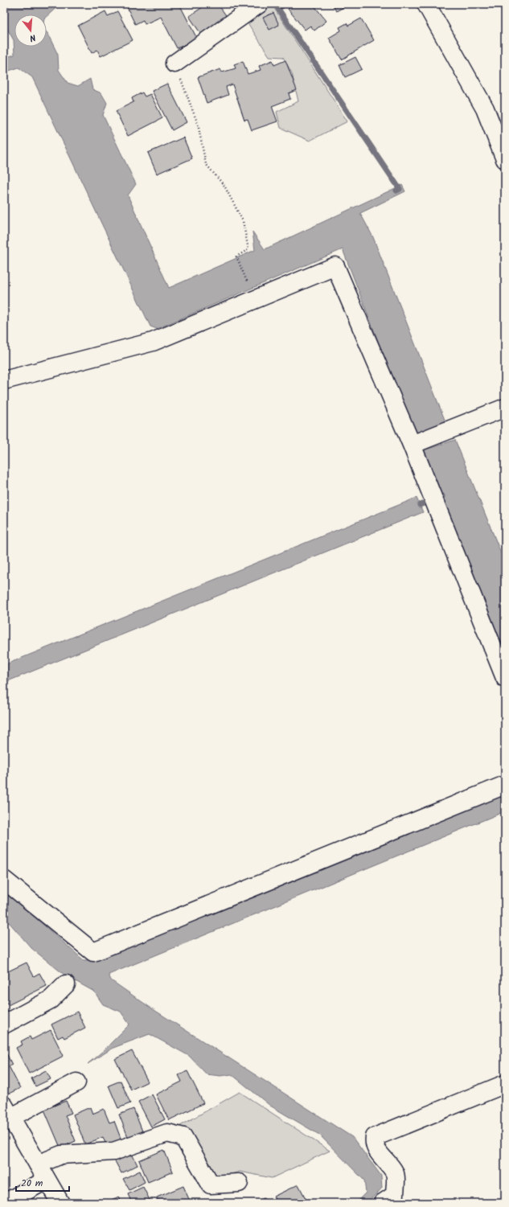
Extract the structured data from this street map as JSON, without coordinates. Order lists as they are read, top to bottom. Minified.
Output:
{"scale_bar":"20 m","north":"bottom"}
